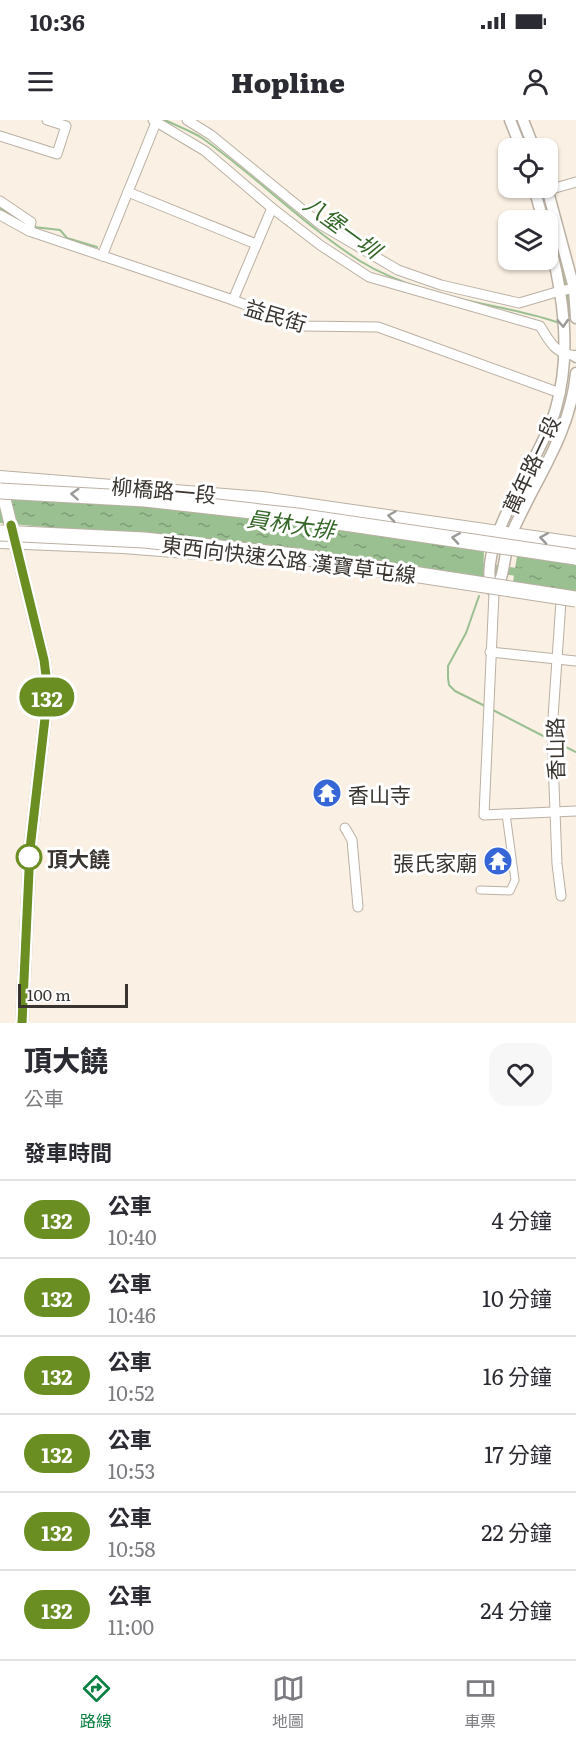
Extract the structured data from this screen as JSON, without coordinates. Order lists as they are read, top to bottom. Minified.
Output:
{"streets":{"highway":["東西向快速公路 漢寶草屯線"],"main road":["柳橋路一段"],"street":["益民街","萬年路一段","香山路"]},"crossings":[["益民街","萬年路一段"],["萬年路一段","柳橋路一段"],["東西向快速公路 漢寶草屯線","香山路"]],"water":["八堡一圳","員林大排"],"places":{"temple":["香山寺","張氏家廟"],"other":["頂大饒"]},"lines":["bus line 132"],"scale_bar":"100 m","page":{"status":"10:36","header":"Hopline","on_map":"132","scale":"100 m","heading":[["頂大饒","公車"],"發車時間"],"list":[{"mark":"132","name":"公車","note":"10:40","value":"4 分鐘"},{"mark":"132","name":"公車","note":"10:46","value":"10 分鐘"},{"mark":"132","name":"公車","note":"10:52","value":"16 分鐘"},{"mark":"132","name":"公車","note":"10:53","value":"17 分鐘"},{"mark":"132","name":"公車","note":"10:58","value":"22 分鐘"},{"mark":"132","name":"公車","note":"11:00","value":"24 分鐘"}],"tabs":["路線","地圖","車票"]}}
